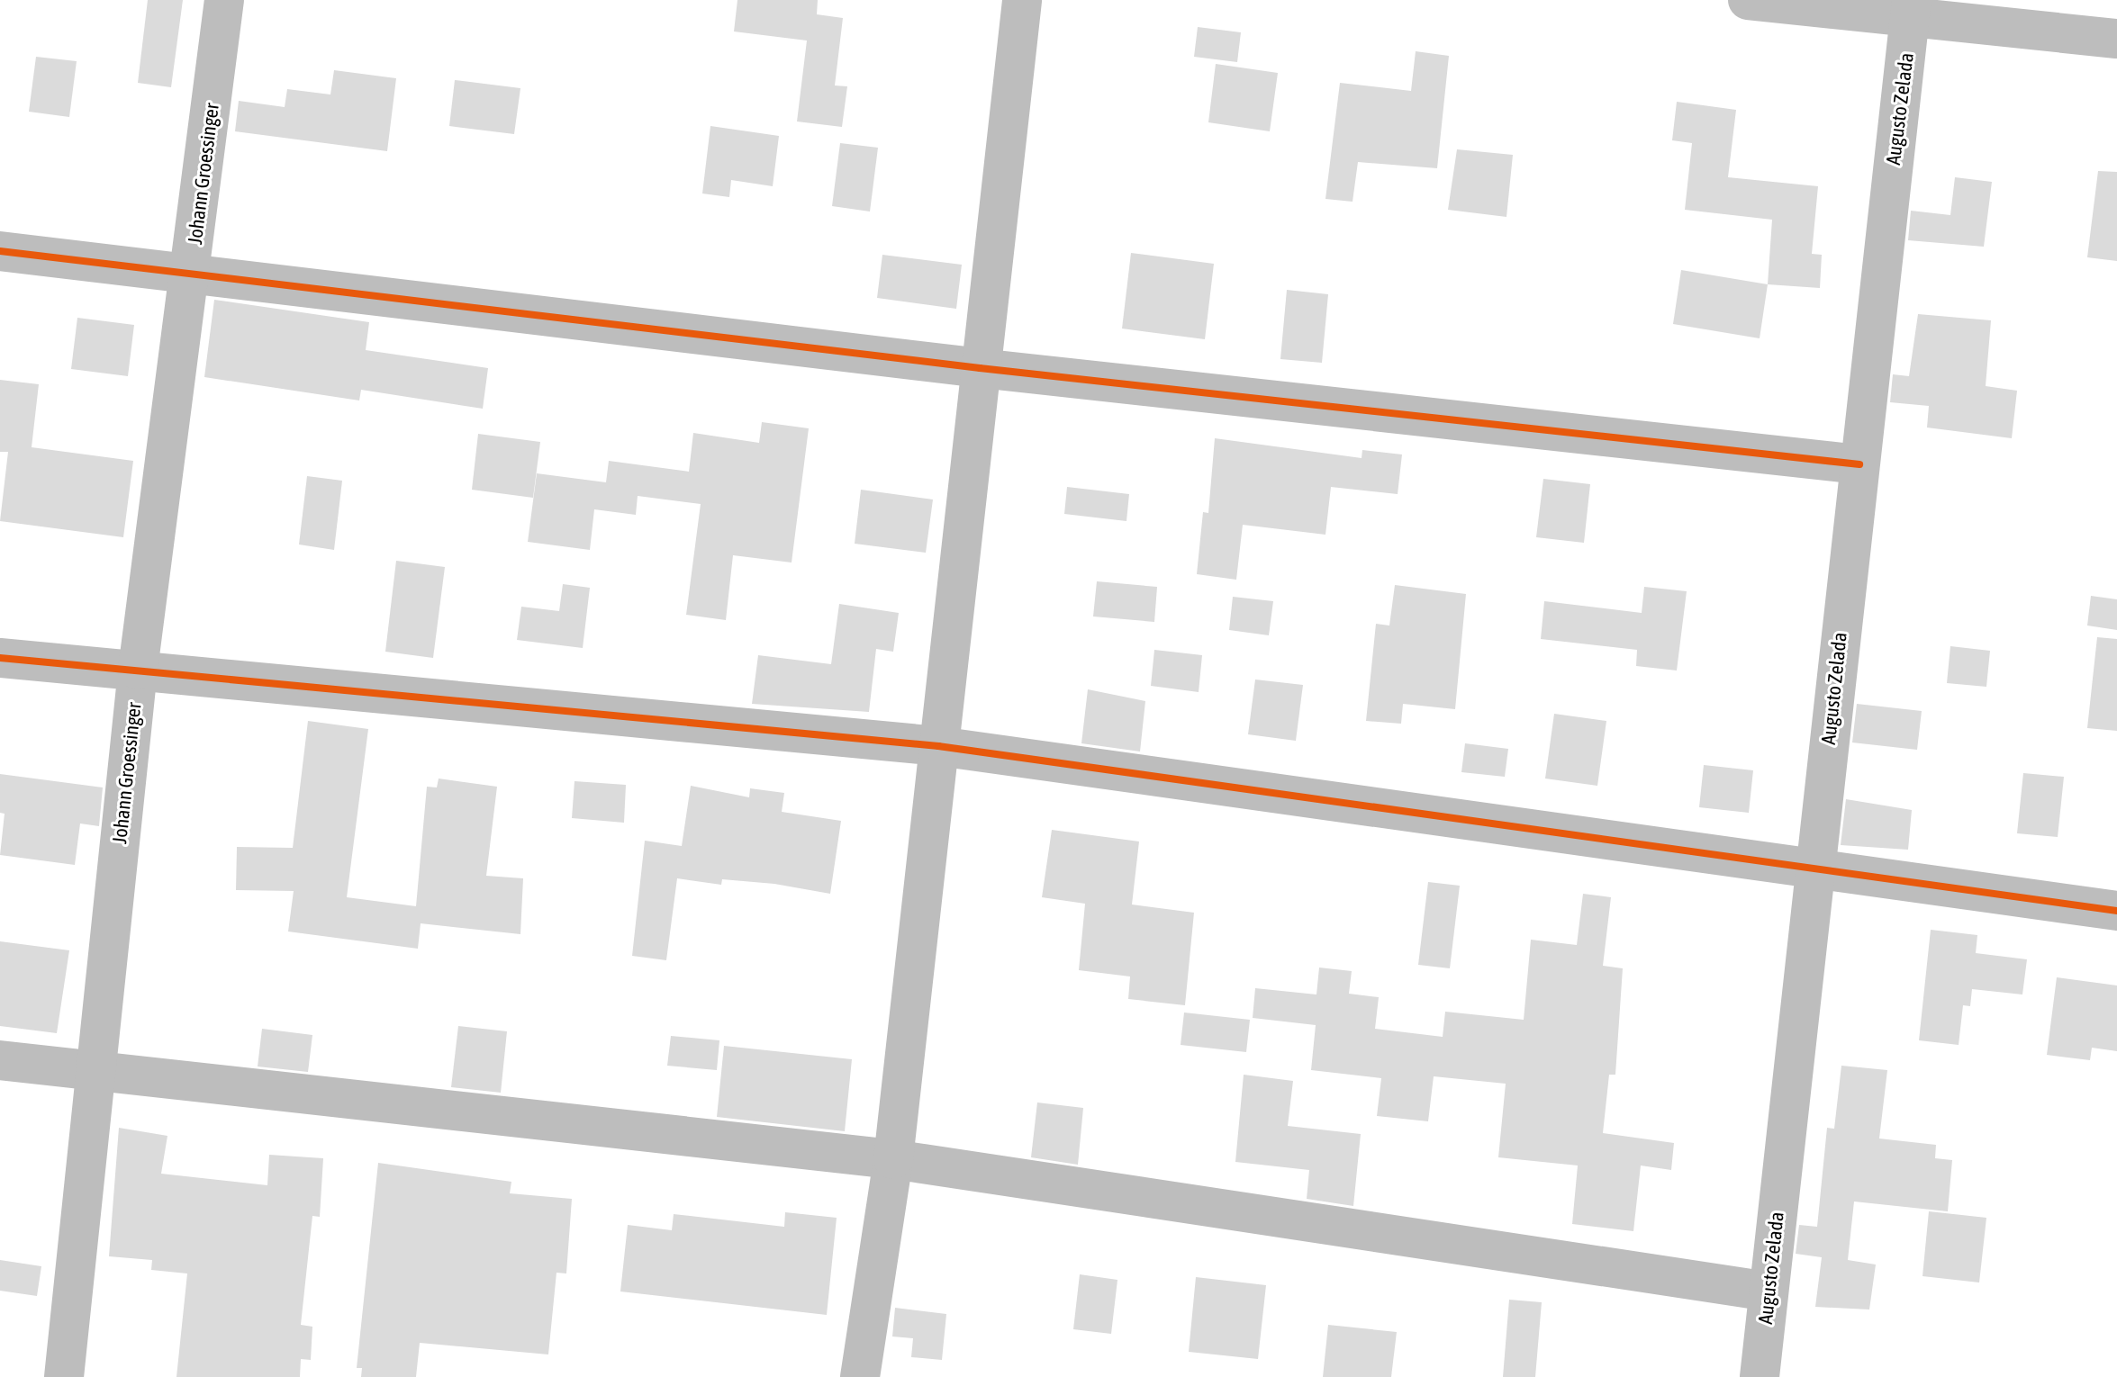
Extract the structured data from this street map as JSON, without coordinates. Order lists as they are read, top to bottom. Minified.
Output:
{"streets":{"street":["Augusto Zelada","Johann Groessinger"]}}
